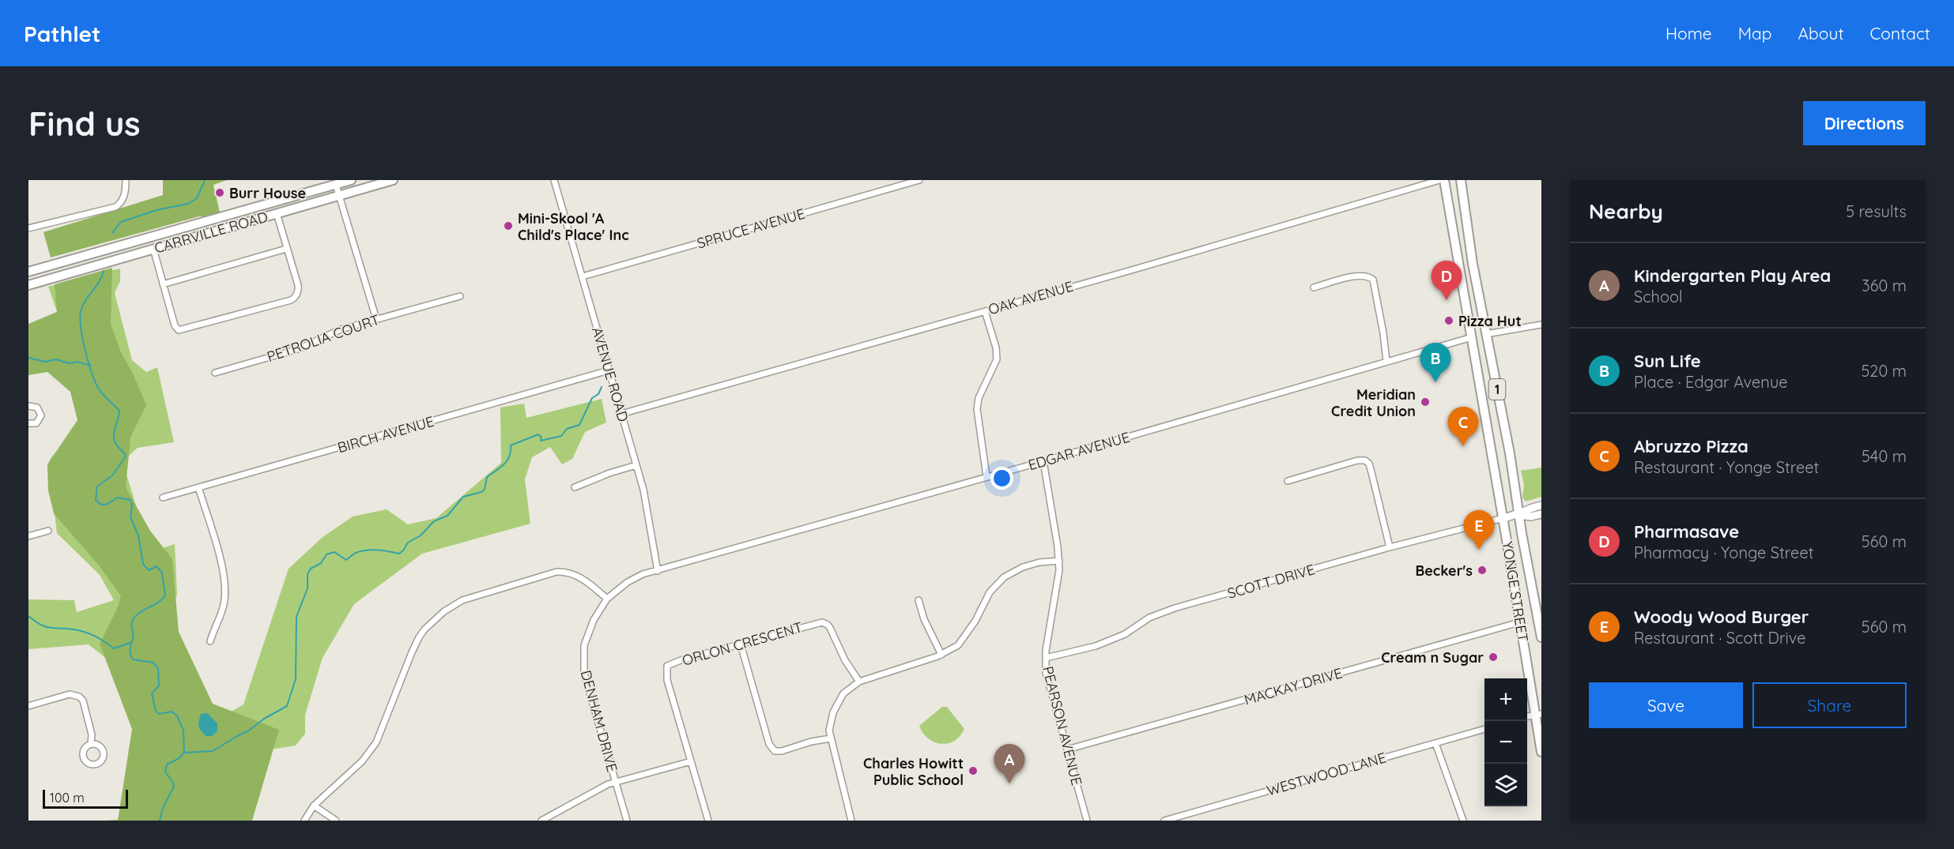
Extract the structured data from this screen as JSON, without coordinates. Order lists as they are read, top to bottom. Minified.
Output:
{"streets":{"main road":["CARRVILLE ROAD","1","YONGE STREET"],"street":["SPRUCE AVENUE","OAK AVENUE","PETROLIA COURT","AVENUE ROAD","BIRCH AVENUE","EDGAR AVENUE","SCOTT DRIVE","ORLON CRESCENT","MACKAY DRIVE","DENHAM DRIVE","PEARSON AVENUE","WESTWOOD LANE"]},"crossings":[["SPRUCE AVENUE","AVENUE ROAD"],["OAK AVENUE","AVENUE ROAD"],["AVENUE ROAD","BIRCH AVENUE"],["AVENUE ROAD","EDGAR AVENUE"],["AVENUE ROAD","DENHAM DRIVE"],["EDGAR AVENUE","YONGE STREET"],["EDGAR AVENUE","DENHAM DRIVE"],["EDGAR AVENUE","PEARSON AVENUE"],["SCOTT DRIVE","YONGE STREET"],["SCOTT DRIVE","PEARSON AVENUE"],["YONGE STREET","MACKAY DRIVE"],["MACKAY DRIVE","PEARSON AVENUE"]],"places":["Burr House","Mini-Skool 'A Child's Place' Inc","Pizza Hut","Meridian Credit Union","Becker's","Cream n Sugar","Charles Howitt Public School"],"scale_bar":"100 m","page":{"header":"Pathlet","nav":["Home","Map","About","Contact"],"buttons":["Directions",["Save","Share"]],"title":"Find us","heading":["Nearby","5 results"],"list":[{"mark":"A","name":"Kindergarten Play Area","note":"School","value":"360 m"},{"mark":"B","name":"Sun Life","note":"Place · Edgar Avenue","value":"520 m"},{"mark":"C","name":"Abruzzo Pizza","note":"Restaurant · Yonge Street","value":"540 m"},{"mark":"D","name":"Pharmasave","note":"Pharmacy · Yonge Street","value":"560 m"},{"mark":"E","name":"Woody Wood Burger","note":"Restaurant · Scott Drive","value":"560 m"}],"pins":["D","B","C","E","A"],"map_buttons":["+","−"],"scale":"100 m"}}
